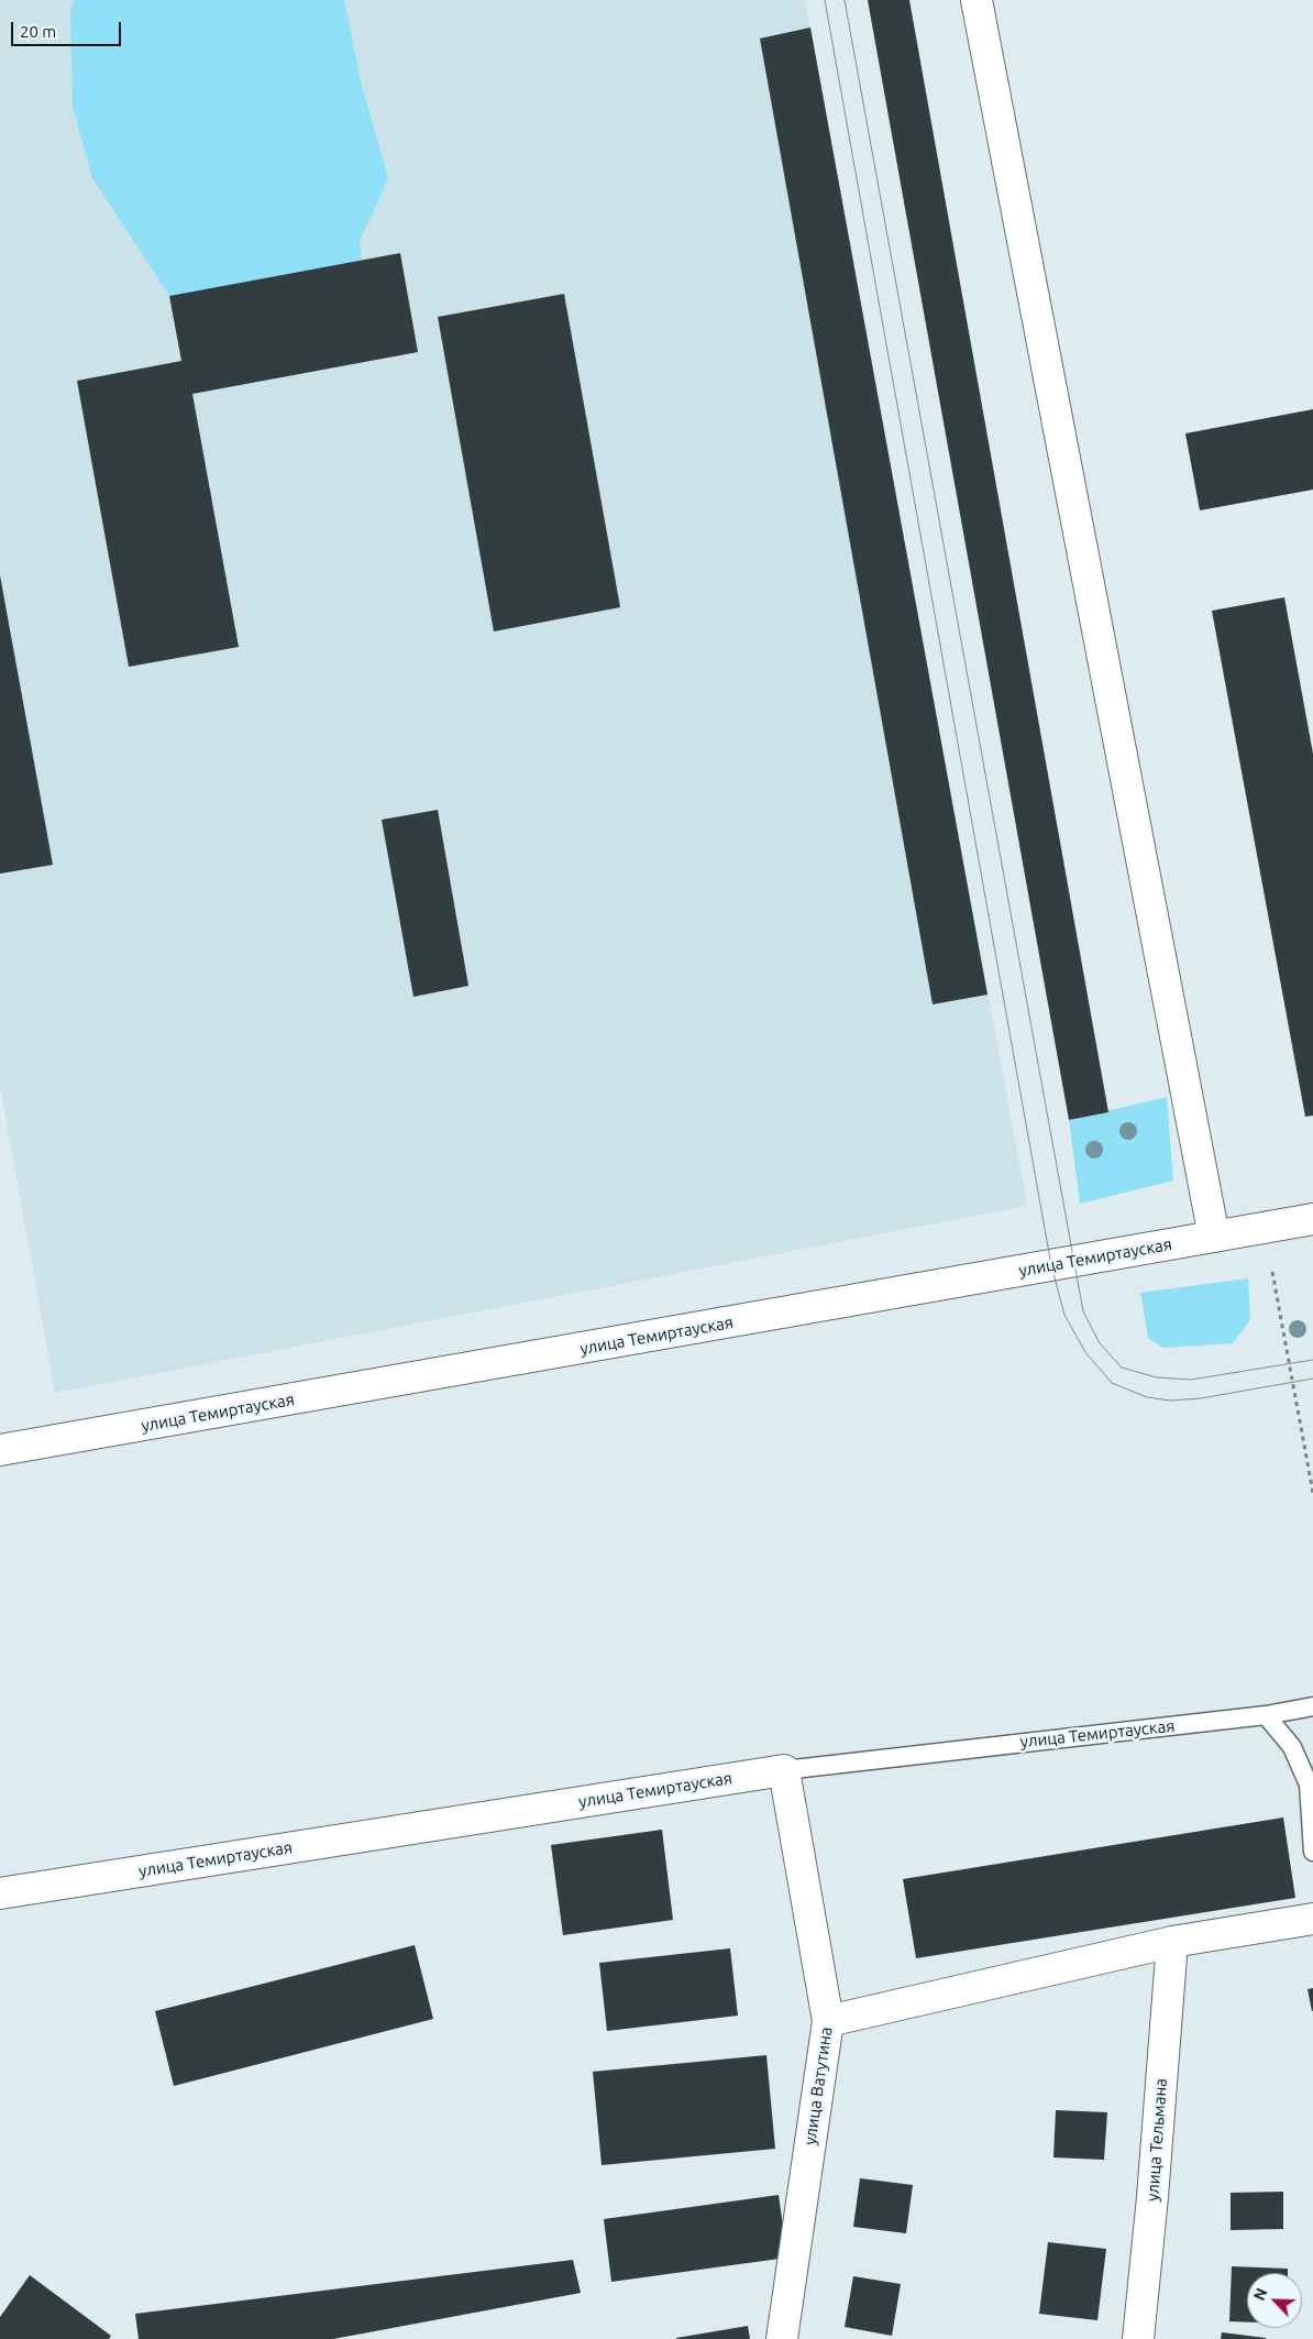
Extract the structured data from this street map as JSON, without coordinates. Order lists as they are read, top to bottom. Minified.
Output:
{"streets":{"street":["улица Темиртауская","улица Ватутина","улица Тельмана"]},"crossings":[["улица Темиртауская","улица Ватутина"]],"scale_bar":"20 m","north":"top left"}
